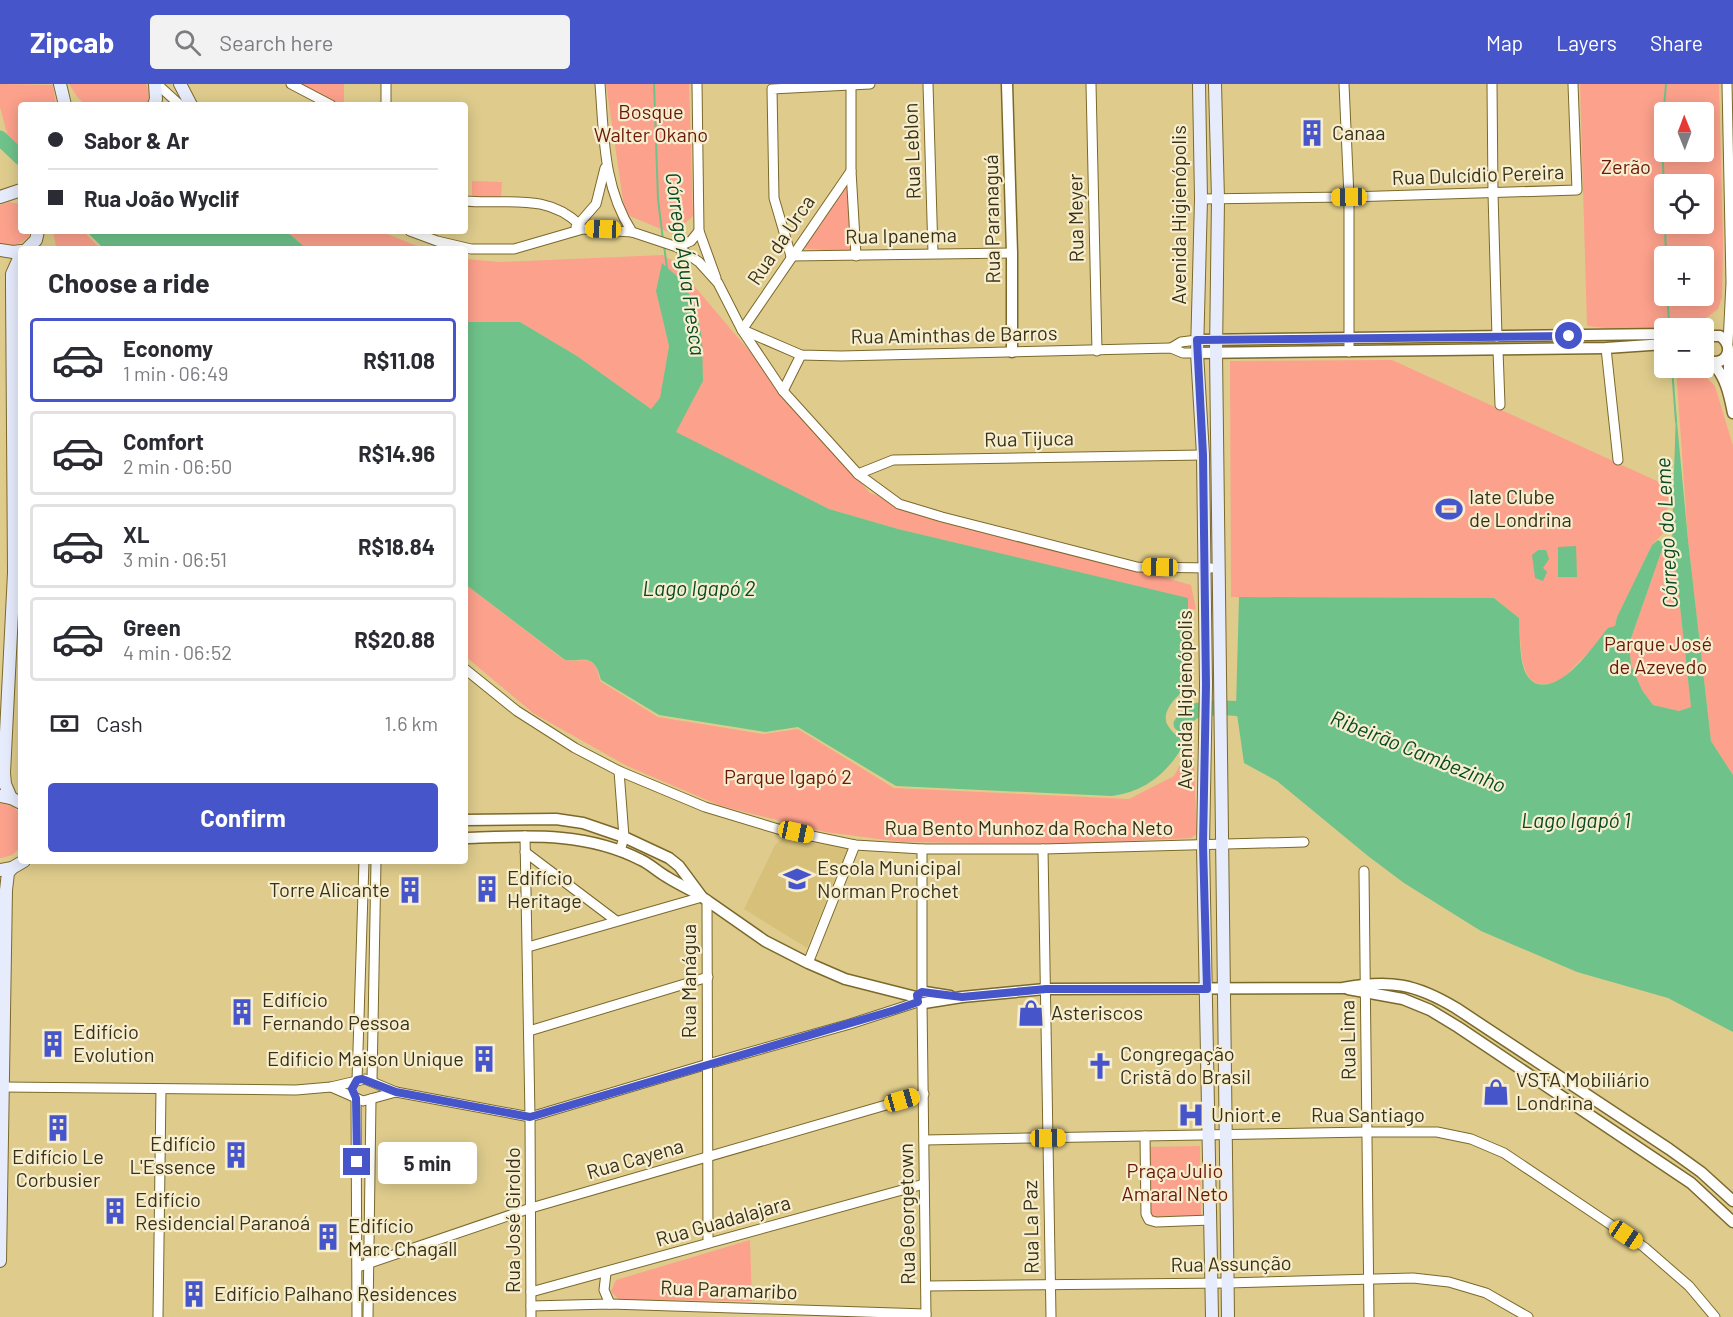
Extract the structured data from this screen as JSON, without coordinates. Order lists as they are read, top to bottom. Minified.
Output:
{"streets":{"main road":["Avenida Higienópolis"],"street":["Rua Leblon","Rua Dulcídio Pereira","Rua Meyer","Rua Paranaguá","Rua Ipanema","Rua da Urca","Rua Aminthas de Barros","Rua Tijuca","Rua Bento Munhoz da Rocha Neto","Rua Manágua","Rua Lima","Rua Santiago","Rua Cayena","Rua Georgetown","Rua José Giroldo","Rua Guadalajara","Rua La Paz","Rua Assunção","Rua Paramaribo"]},"crossings":[["Rua Leblon","Rua Ipanema"],["Rua Dulcídio Pereira","Avenida Higienópolis"],["Avenida Higienópolis","Rua Aminthas de Barros"],["Avenida Higienópolis","Rua Tijuca"],["Avenida Higienópolis","Rua Bento Munhoz da Rocha Neto"],["Avenida Higienópolis","Rua Santiago"],["Avenida Higienópolis","Rua Assunção"],["Rua Meyer","Rua Aminthas de Barros"],["Rua Paranaguá","Rua Ipanema"],["Rua Paranaguá","Rua Aminthas de Barros"],["Rua Ipanema","Rua da Urca"],["Rua da Urca","Rua Aminthas de Barros"],["Rua Bento Munhoz da Rocha Neto","Rua Georgetown"],["Rua Bento Munhoz da Rocha Neto","Rua La Paz"],["Rua Manágua","Rua Cayena"],["Rua Manágua","Rua Guadalajara"],["Rua Lima","Rua Santiago"],["Rua Lima","Rua Assunção"],["Rua Santiago","Rua Georgetown"],["Rua Santiago","Rua La Paz"],["Rua Cayena","Rua Georgetown"],["Rua Cayena","Rua José Giroldo"],["Rua Georgetown","Rua Guadalajara"],["Rua Georgetown","Rua Assunção"],["Rua Georgetown","Rua Paramaribo"],["Rua José Giroldo","Rua Guadalajara"],["Rua José Giroldo","Rua Paramaribo"],["Rua La Paz","Rua Assunção"]],"water":["Córrego Água Fresca","Córrego do Leme","Lago Igapó 2","Ribeirão Cambezinho","Lago Igapó 1"],"parks":["Bosque Walter Okano","Zerão","Parque José de Azevedo","Parque Igapó 2","Praça Julio Amaral Neto"],"places":{"building":["Canaa","Edifício Heritage","Torre Alicante","Edifício Fernando Pessoa","Edifício Evolution","Edificio Maison Unique","Edifício Le Corbusier","Edifício L'Essence","Edifício Residencial Paranoá","Edifício Marc Chagall","Edifício Palhano Residences"],"sports":["Iate Clube de Londrina"],"school or university":["Escola Municipal Norman Prochet"],"shop":["Asteriscos","VSTA Mobiliário Londrina"],"church":["Congregação Cristã do Brasil"],"hospital":["Uniort.e"]},"north":"top","page":{"header":"Zipcab","search":"Search here","nav":["Map","Layers","Share"],"map_buttons":["+","−"],"banner":["Sabor & Ar","Rua João Wyclif"],"heading":"Choose a ride","list":[{"name":"Economy","note":"1 min · 06:49","value":"R$11.08"},{"name":"Comfort","note":"2 min · 06:50","value":"R$14.96"},{"name":"XL","note":"3 min · 06:51","value":"R$18.84"},{"name":"Green","note":"4 min · 06:52","value":"R$20.88"}],"pay":["Cash","1.6 km"],"buttons":"Confirm","bubble":"5 min"}}
